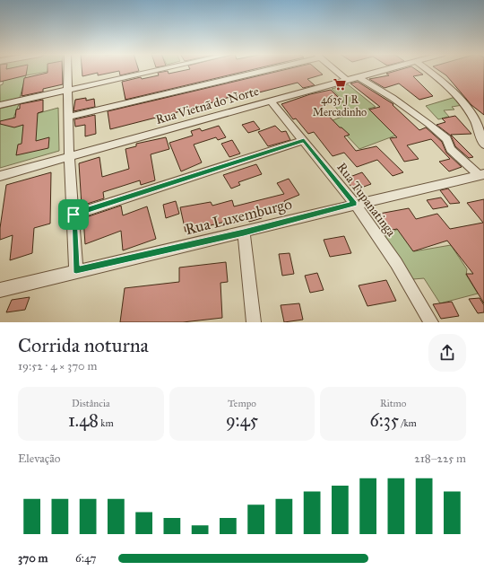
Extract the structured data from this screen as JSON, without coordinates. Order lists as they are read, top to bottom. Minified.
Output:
{"streets":{"street":["Rua Vietnã do Norte","Rua Tupanatinga","Rua Luxemburgo"]},"crossings":[["Rua Vietnã do Norte","Rua Tupanatinga"],["Rua Tupanatinga","Rua Luxemburgo"]],"places":{"supermarket":["4635 J R Mercadinho"]},"page":{"heading":["Corrida noturna","19:52 · 4 × 370 m"],"stats":[["Distância","1.48 km"],["Tempo","9:45"],["Ritmo","6:35 /km"]],"chart":["Elevação","218–225 m"],"list":[{"name":"370 m","note":"6:47"}]}}
